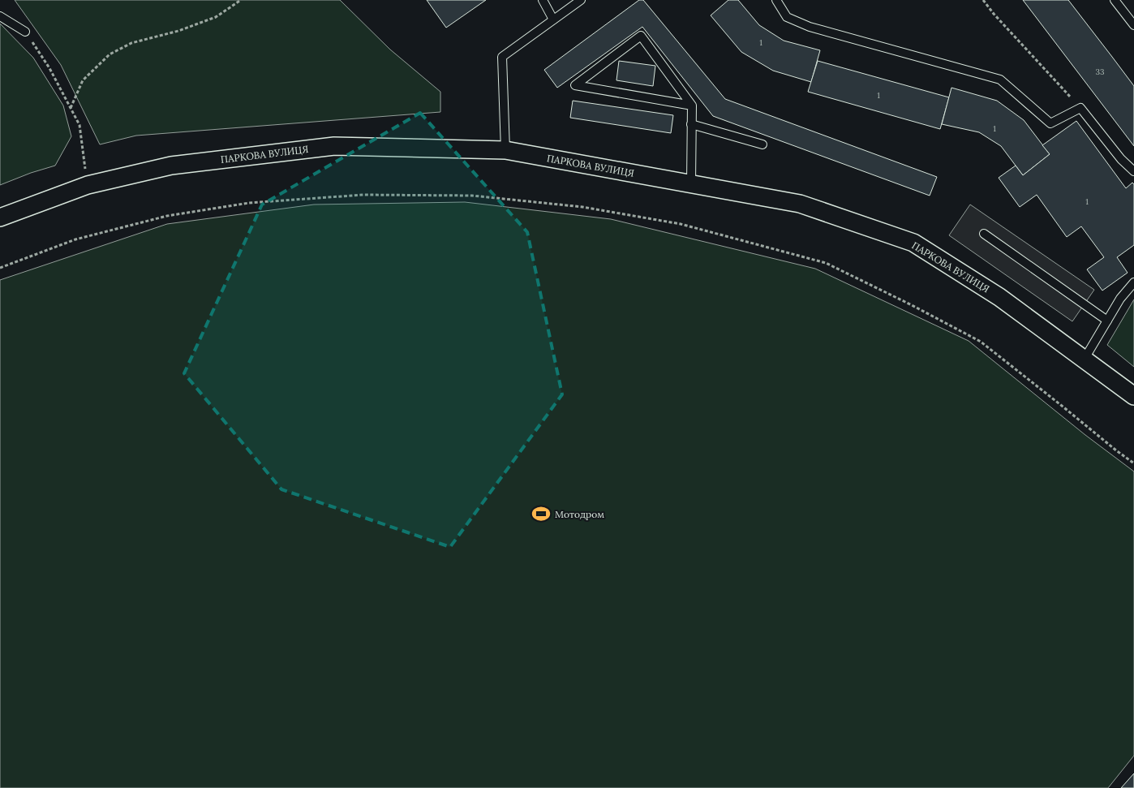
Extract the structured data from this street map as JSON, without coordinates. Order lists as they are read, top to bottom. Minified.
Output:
{"streets":{"street":["ПАРКОВА ВУЛИЦЯ"]},"places":{"sports":["Мотодром"]},"house_numbers":["1","33","1","1","1"]}
